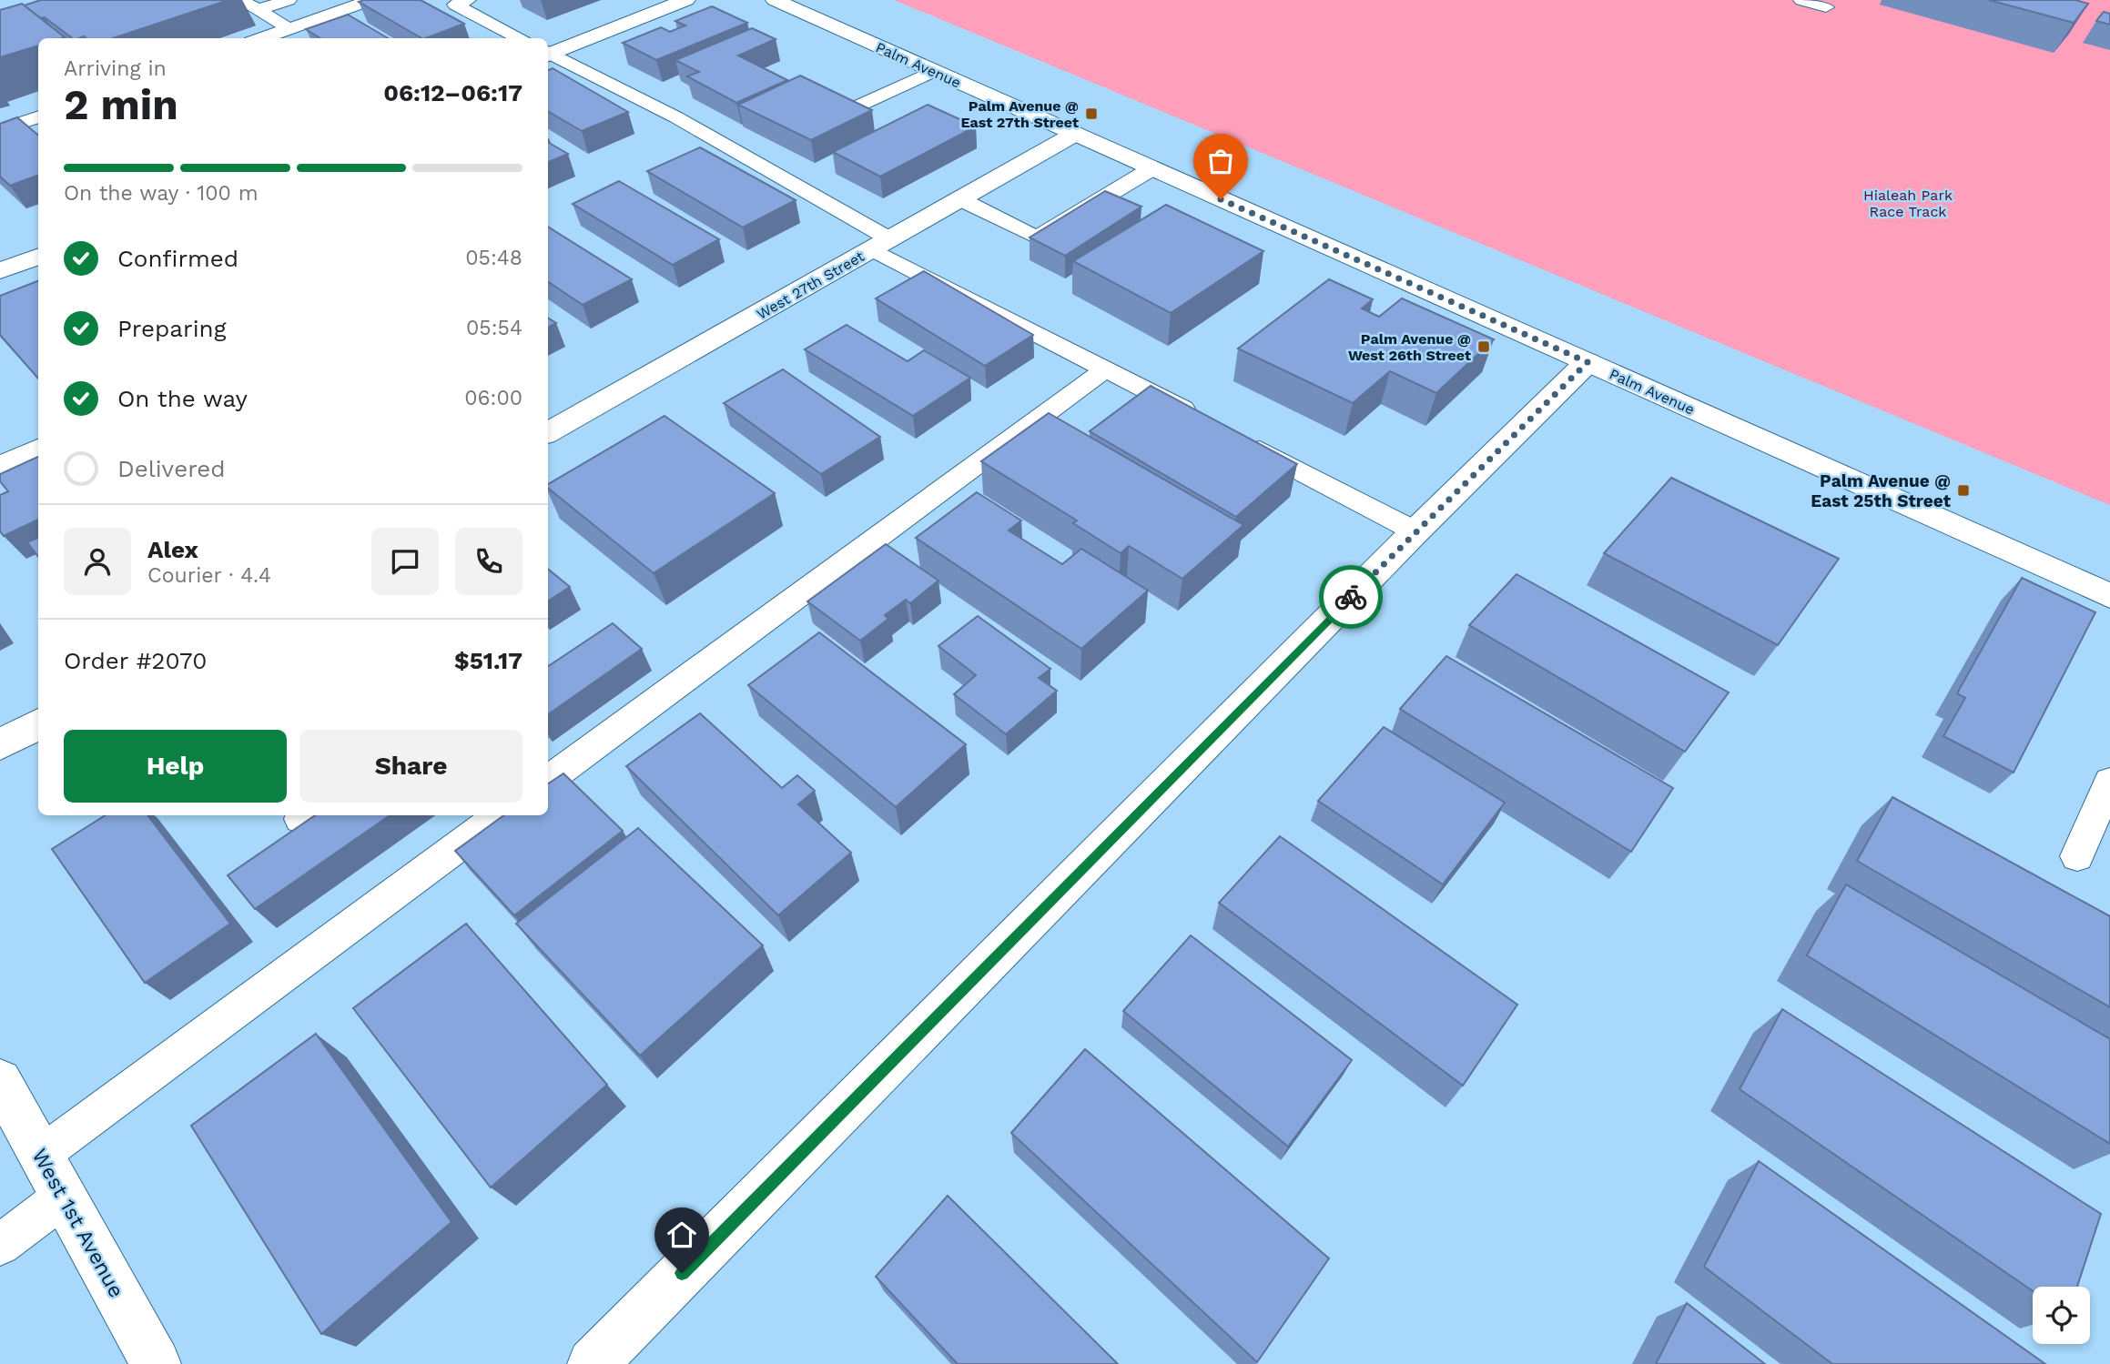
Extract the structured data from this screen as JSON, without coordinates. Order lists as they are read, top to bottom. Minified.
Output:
{"streets":{"street":["Palm Avenue","West 27th Street","West 1st Avenue"]},"crossings":[["Palm Avenue","West 27th Street"]],"parks":["Hialeah Park Race Track"],"places":{"transit":["Palm Avenue @ East 27th Street","Palm Avenue @ West 26th Street","Palm Avenue @ East 25th Street"]},"page":{"heading":["2 min","Arriving in","06:12–06:17"],"panel":["Alex","Courier · 4.4","Order #2070","$51.17"],"bar":"On the way · 100 m","list":[["Confirmed","05:48"],["Preparing","05:54"],["On the way","06:00"],"Delivered"],"buttons":["Help","Share"]}}
